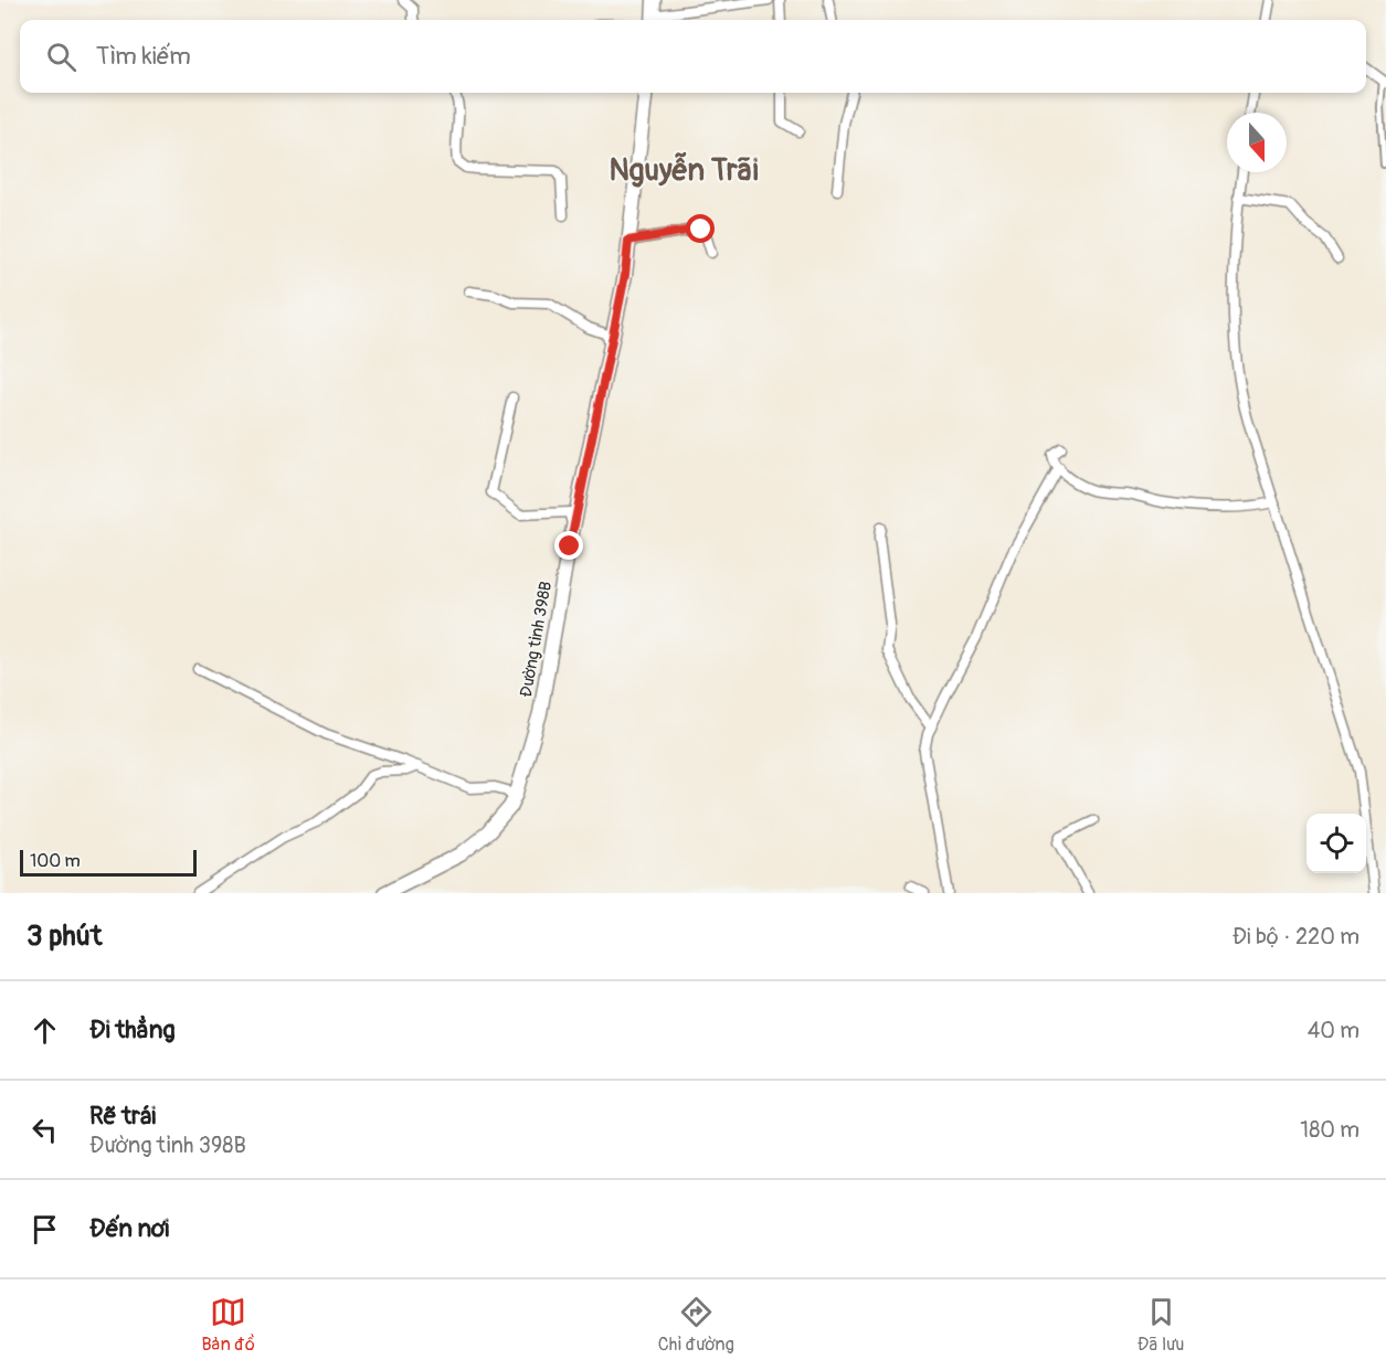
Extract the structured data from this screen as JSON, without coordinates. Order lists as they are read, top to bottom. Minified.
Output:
{"streets":{"main road":["Đường tỉnh 398B"]},"districts":["Nguyễn Trãi"],"scale_bar":"100 m","north":"bottom","page":{"search":"Tìm kiếm","scale":"100 m","heading":["3 phút","Đi bộ · 220 m"],"list":[["Đi thẳng","40 m"],["Rẽ trái","Đường tỉnh 398B","180 m"],"Đến nơi"],"nav":["Bản đồ","Chỉ đường","Đã lưu"]}}
